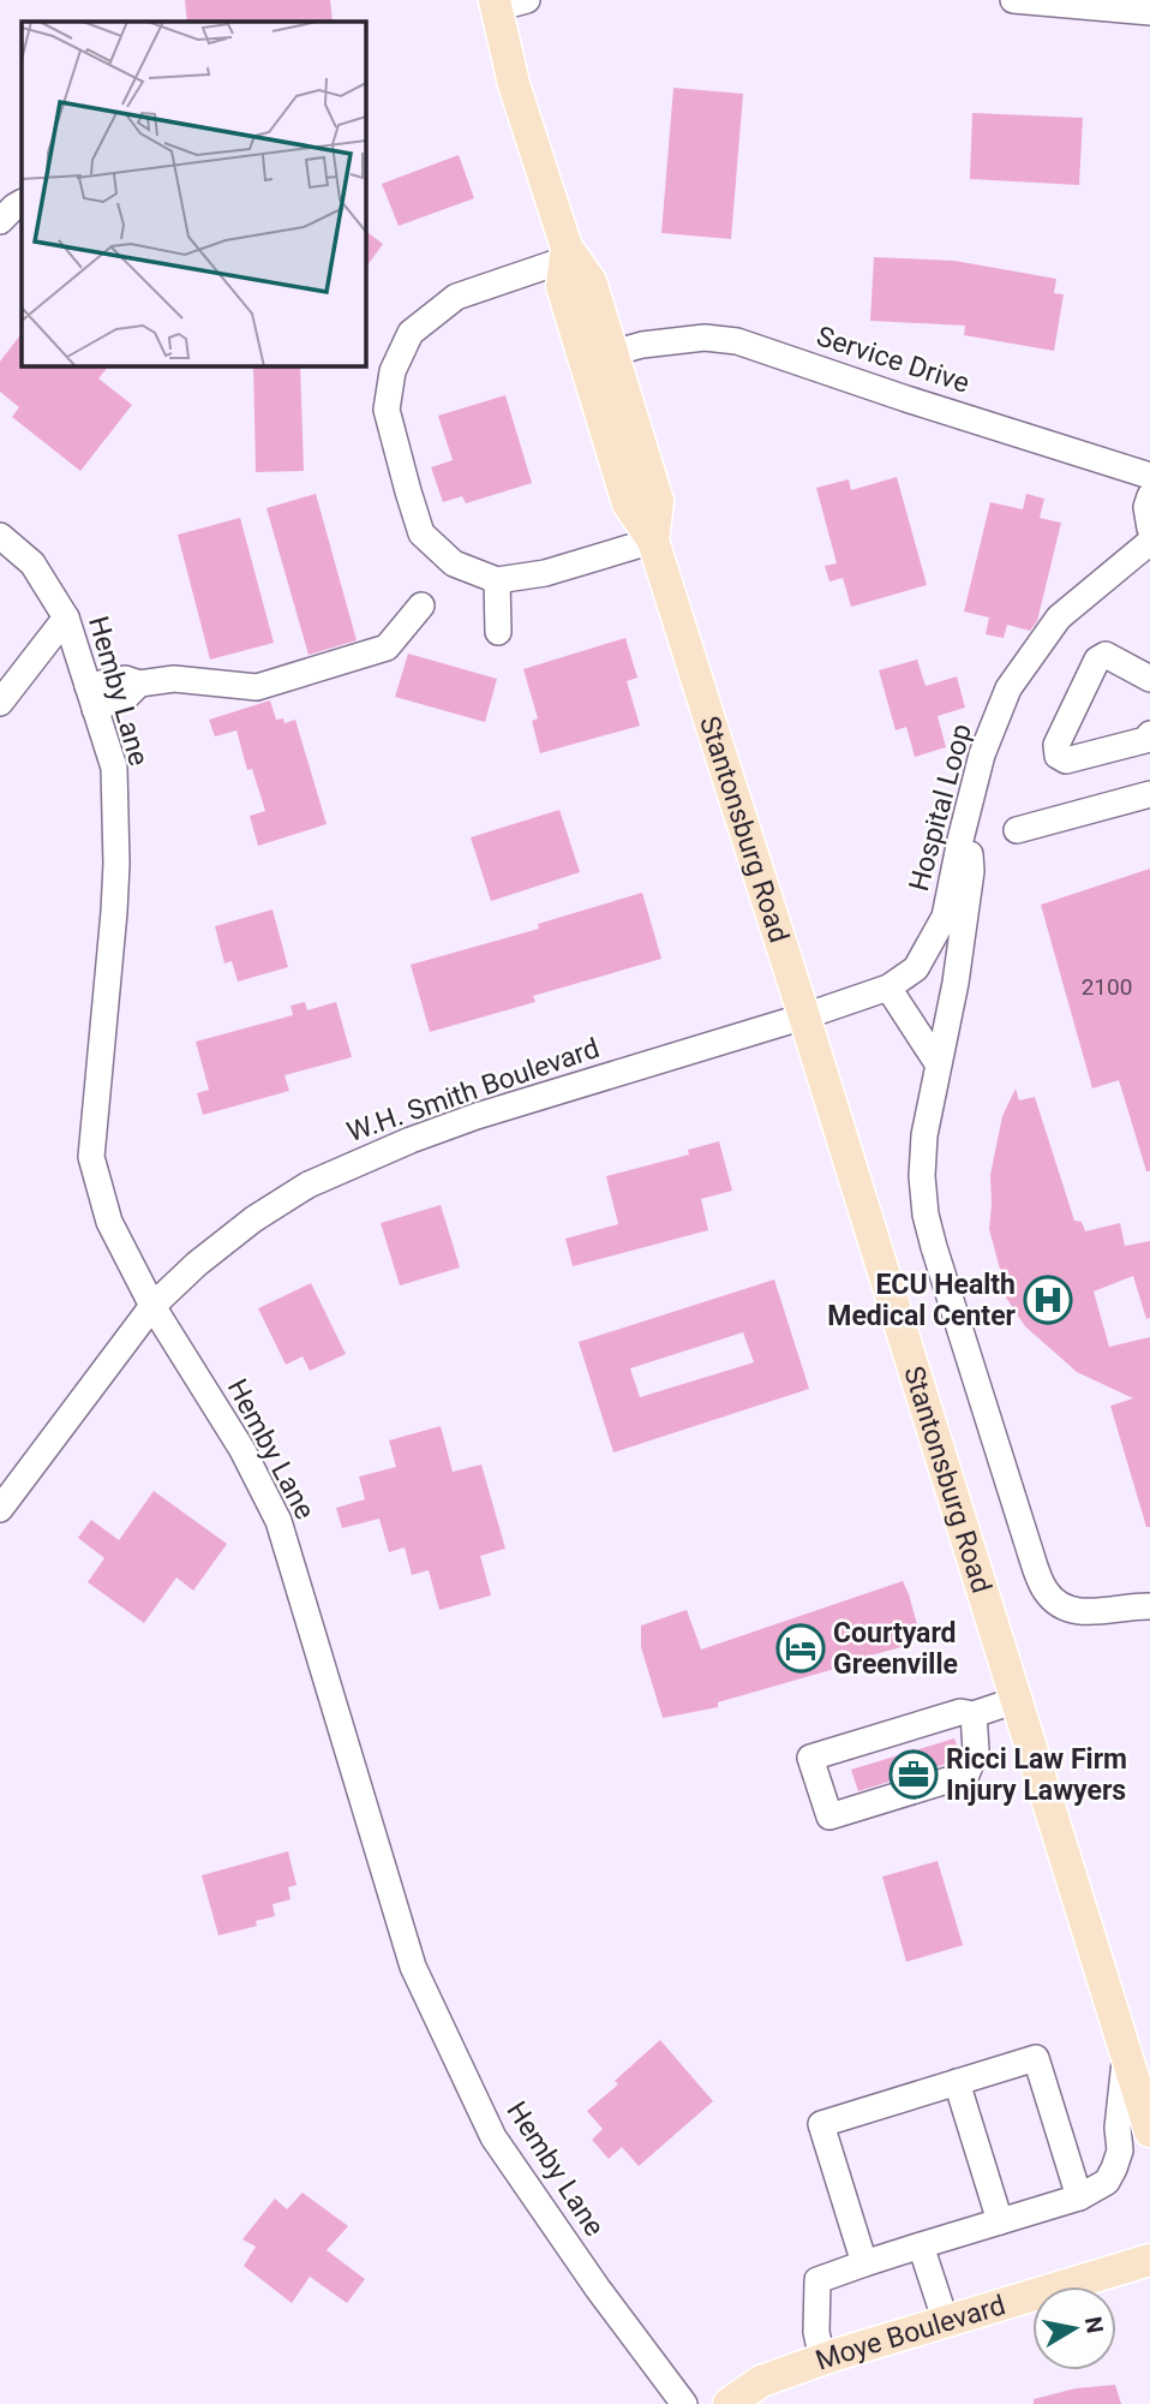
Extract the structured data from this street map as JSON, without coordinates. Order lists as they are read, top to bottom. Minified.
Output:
{"streets":{"main road":["Stantonsburg Road","Moye Boulevard"],"street":["Service Drive","Hemby Lane","Hospital Loop","W.H. Smith Boulevard"]},"crossings":[["Service Drive","Stantonsburg Road"],["Hemby Lane","W.H. Smith Boulevard"],["Hospital Loop","Stantonsburg Road"],["Hospital Loop","W.H. Smith Boulevard"],["Stantonsburg Road","W.H. Smith Boulevard"]],"places":{"hospital":["ECU Health Medical Center"],"hotel":["Courtyard Greenville"],"office":["Ricci Law Firm Injury Lawyers"]},"house_numbers":["2100"],"north":"right"}
